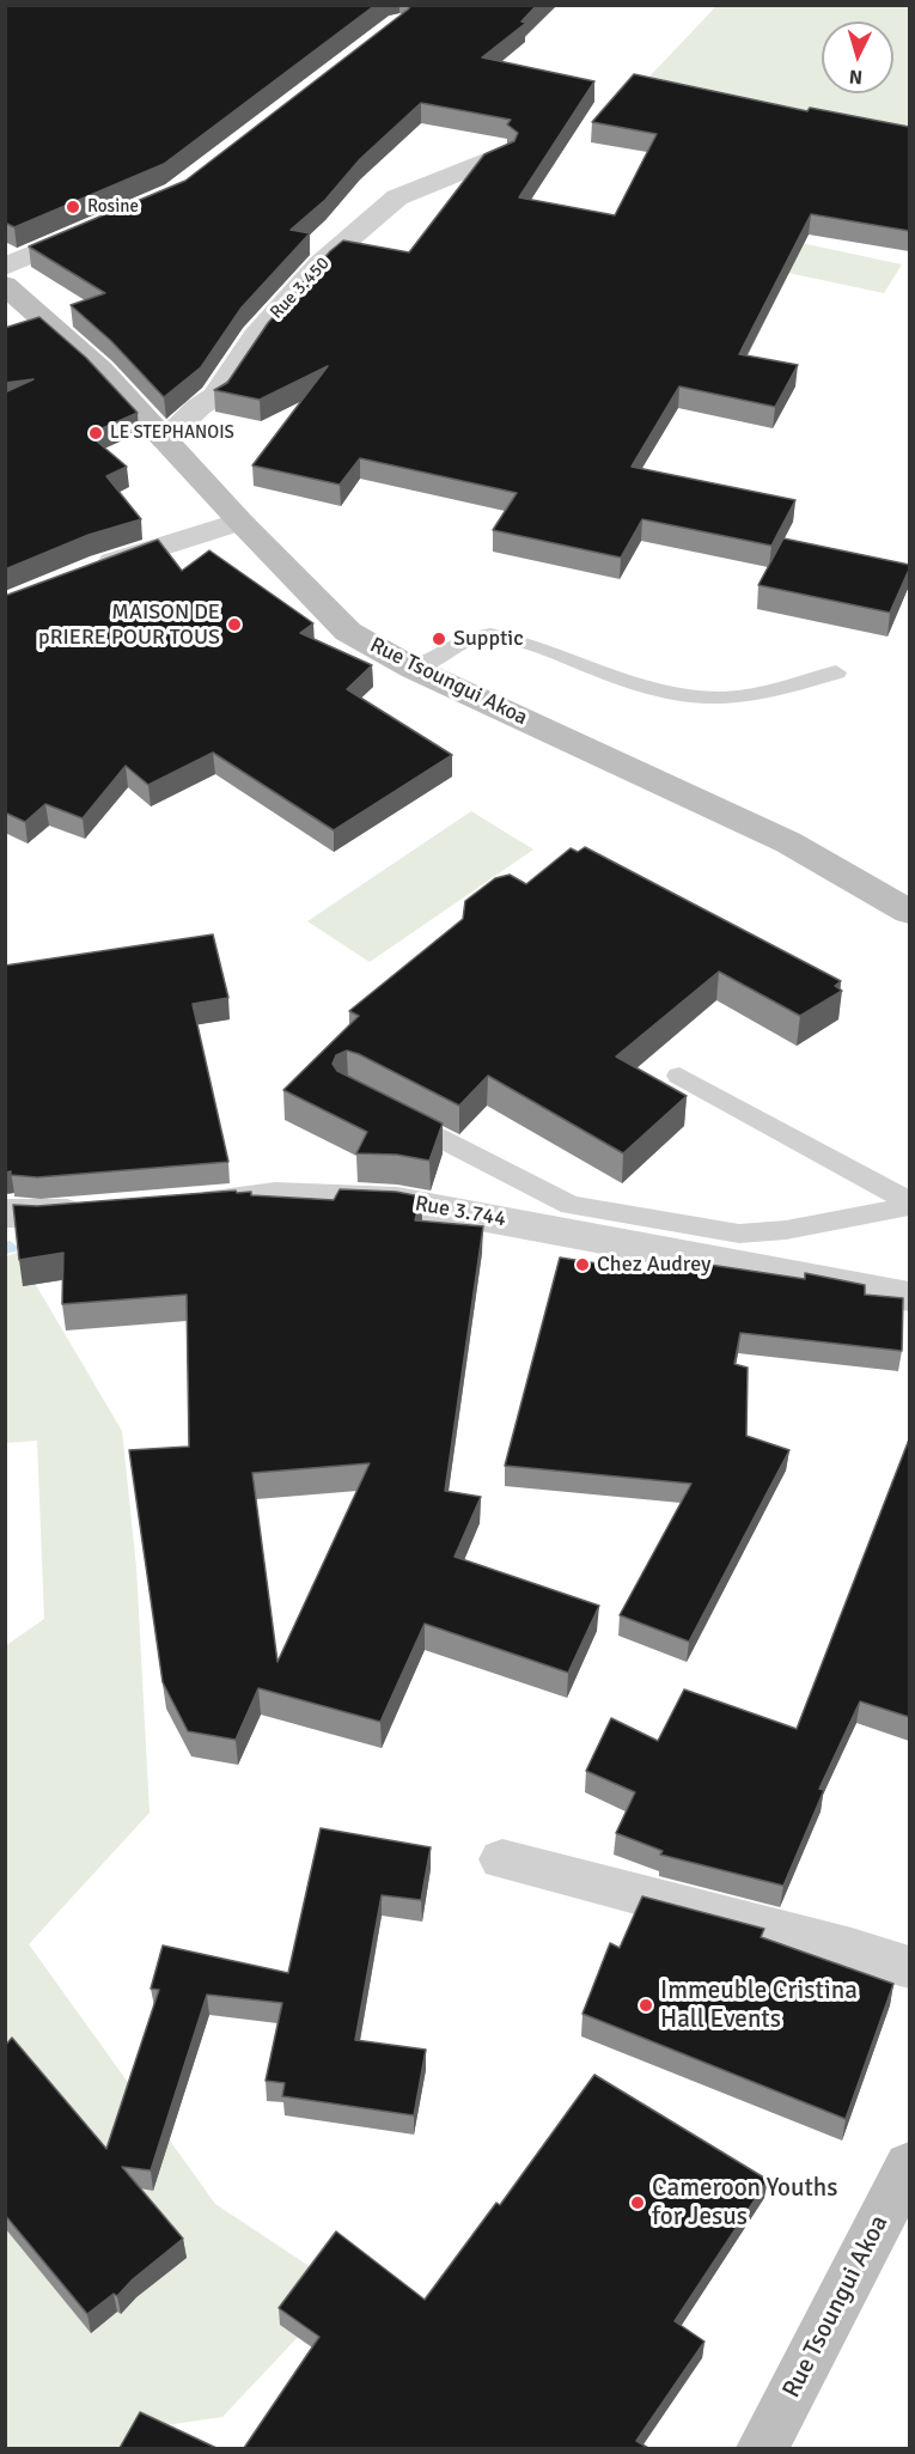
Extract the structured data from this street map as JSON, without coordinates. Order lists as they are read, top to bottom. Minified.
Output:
{"streets":{"main road":["Rue Tsoungui Akoa"],"street":["Rue 3.450","Rue 3.744"]},"crossings":[["Rue 3.450","Rue Tsoungui Akoa"]],"places":["Rosine","LE STEPHANOIS","MAISON DE pRIERE POUR TOUS","Supptic","Chez Audrey","Immeuble Cristina Hall Events","Cameroon Youths for Jesus"],"north":"bottom"}
